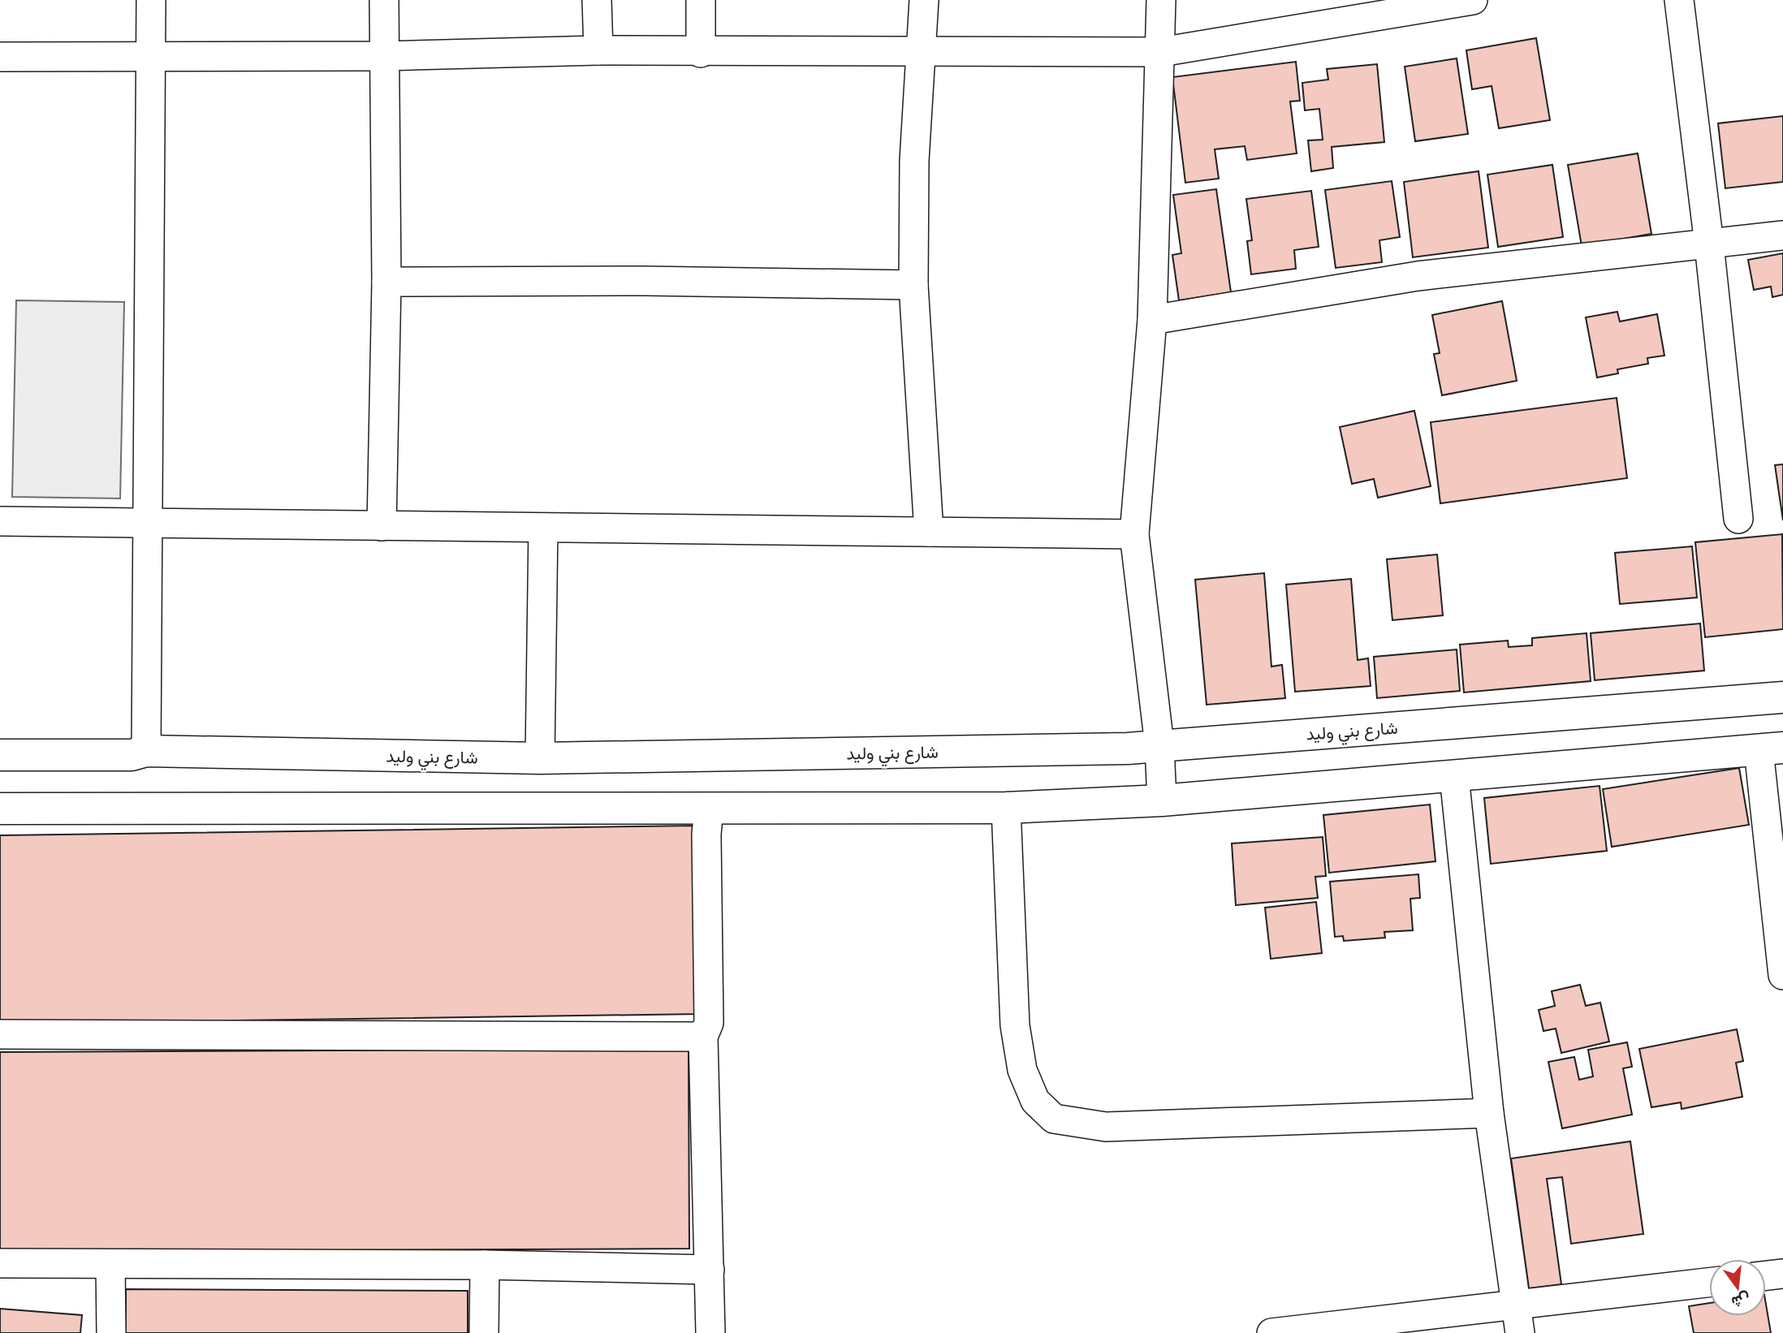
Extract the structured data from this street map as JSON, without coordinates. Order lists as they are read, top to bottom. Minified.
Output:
{"streets":{"street":["شارع بني وليد"]},"north":"bottom"}
